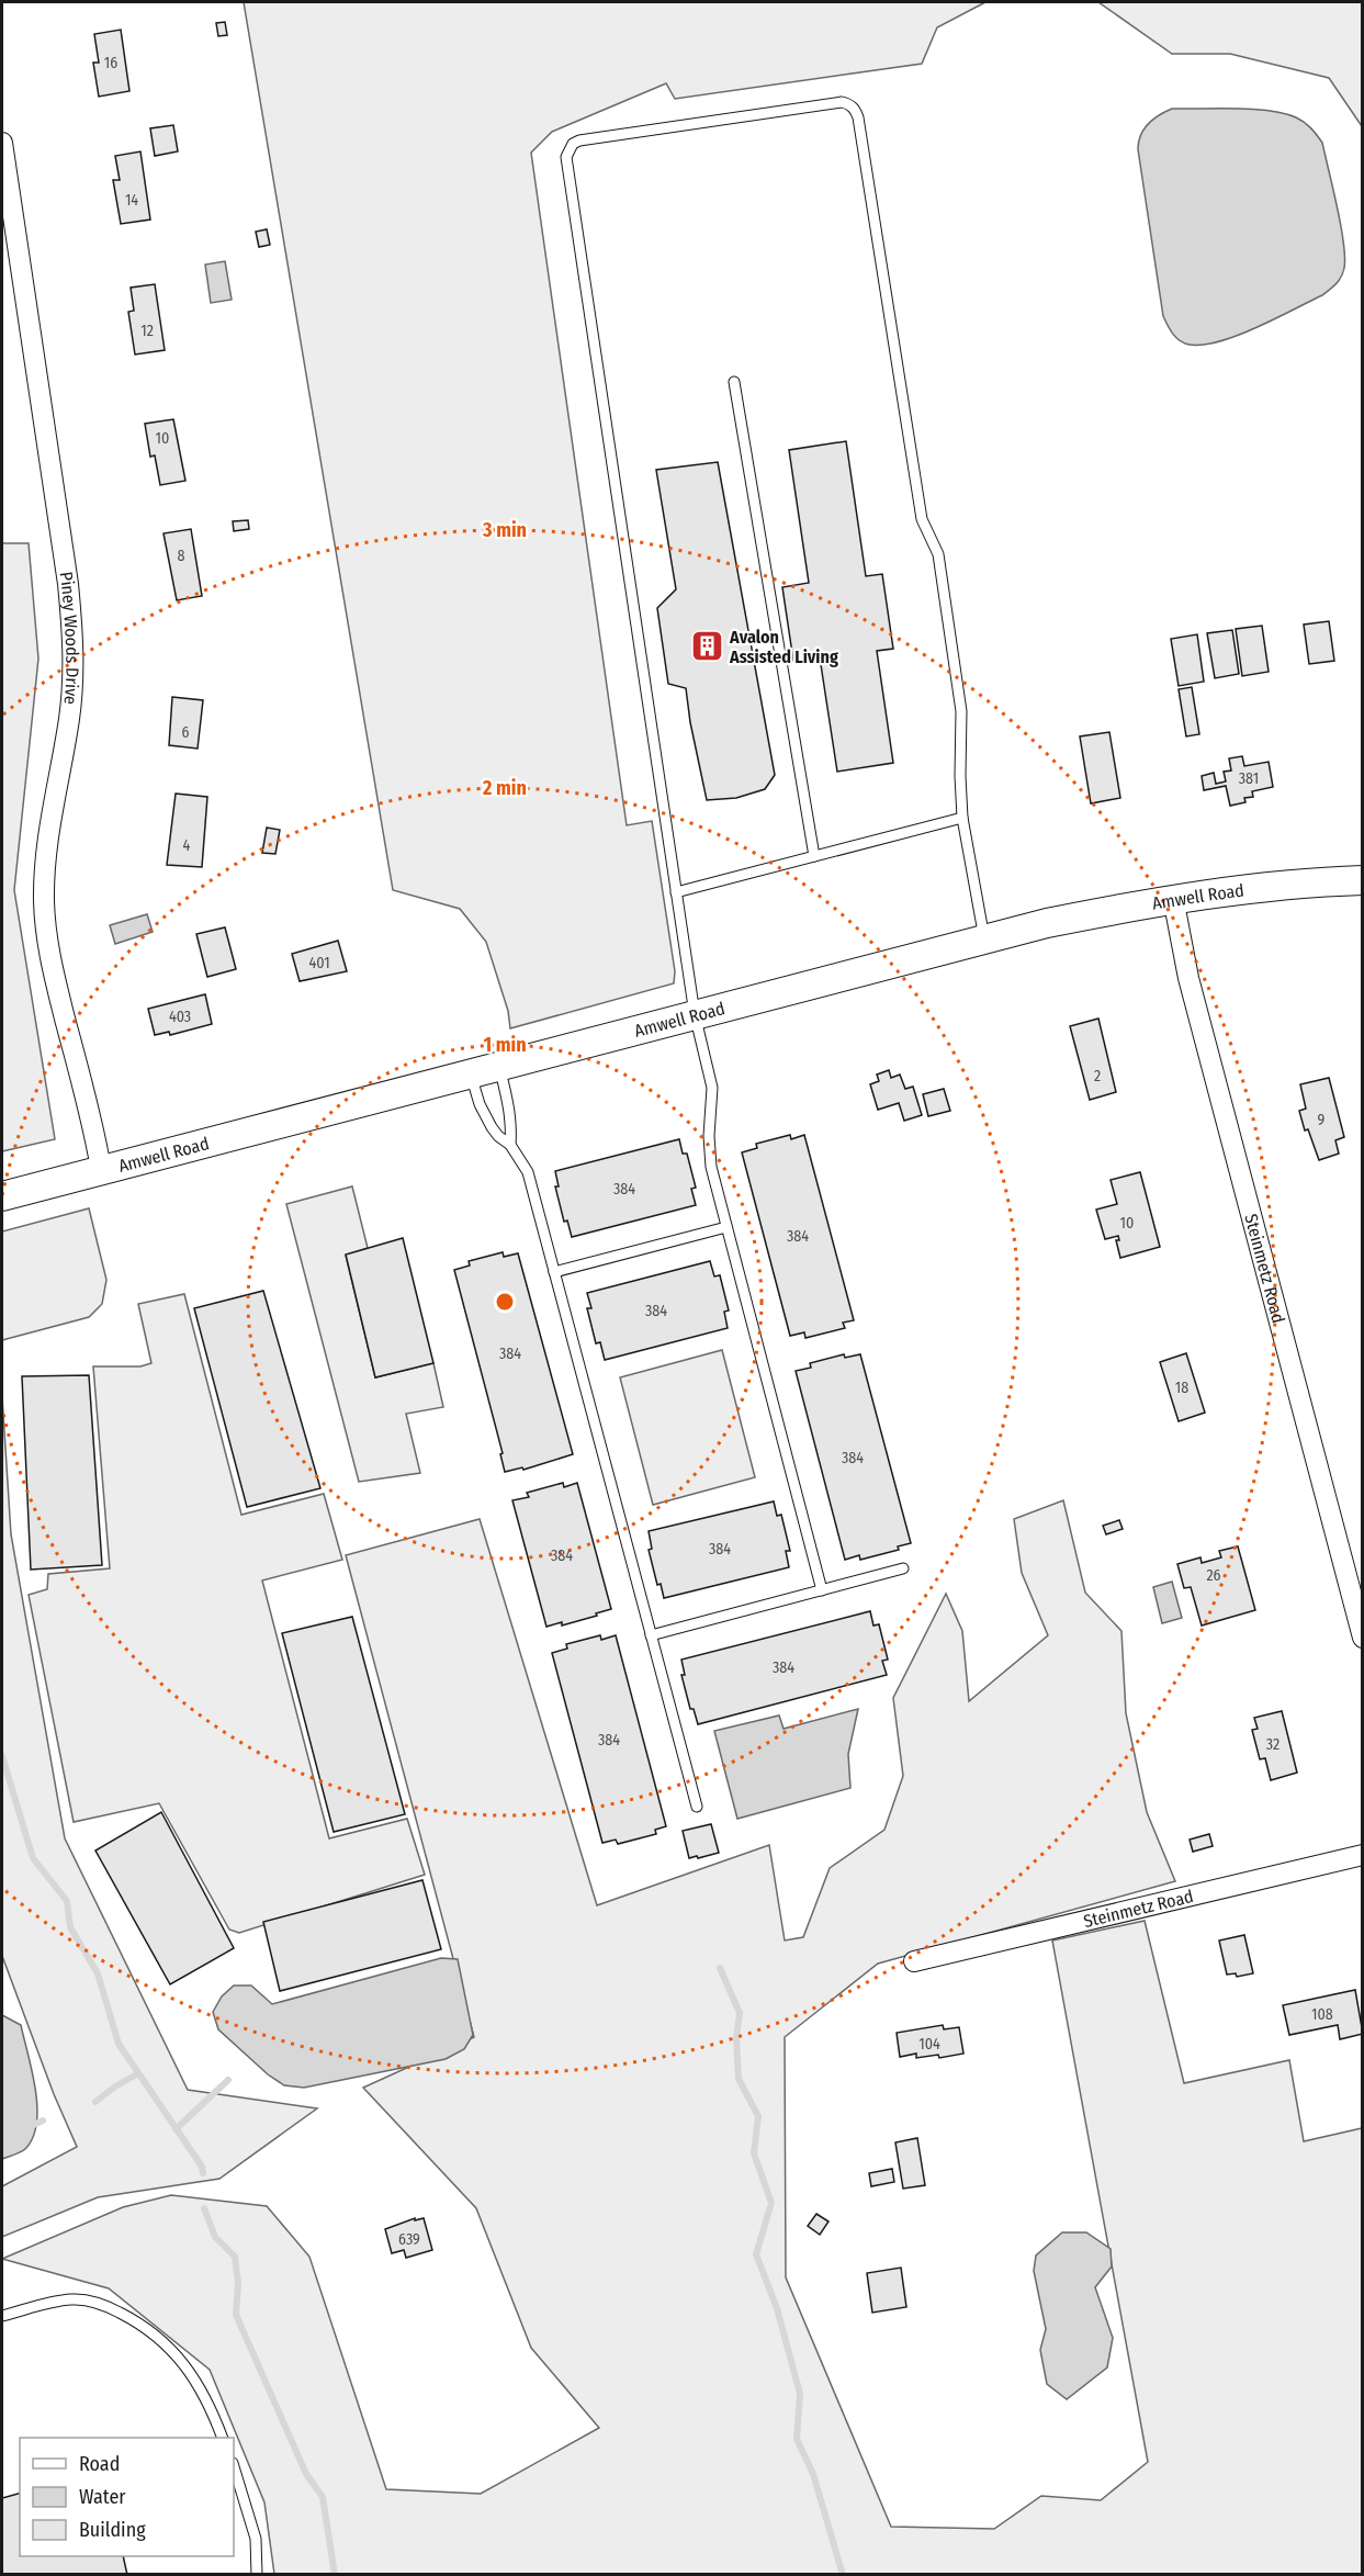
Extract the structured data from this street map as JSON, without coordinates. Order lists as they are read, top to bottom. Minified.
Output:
{"streets":{"main road":["Amwell Road"],"street":["Piney Woods Drive","Steinmetz Road"]},"crossings":[["Piney Woods Drive","Amwell Road"],["Amwell Road","Steinmetz Road"]],"places":{"building":["Avalon Assisted Living"]},"house_numbers":["16","14","12","10","8","6","381","4","401","403","2","9","384","10","384","384","384","18","384","384","384","26","384","384","32","108","104","639"],"legend":["Road","Water","Building"],"rings":["3 min","2 min","1 min"]}
